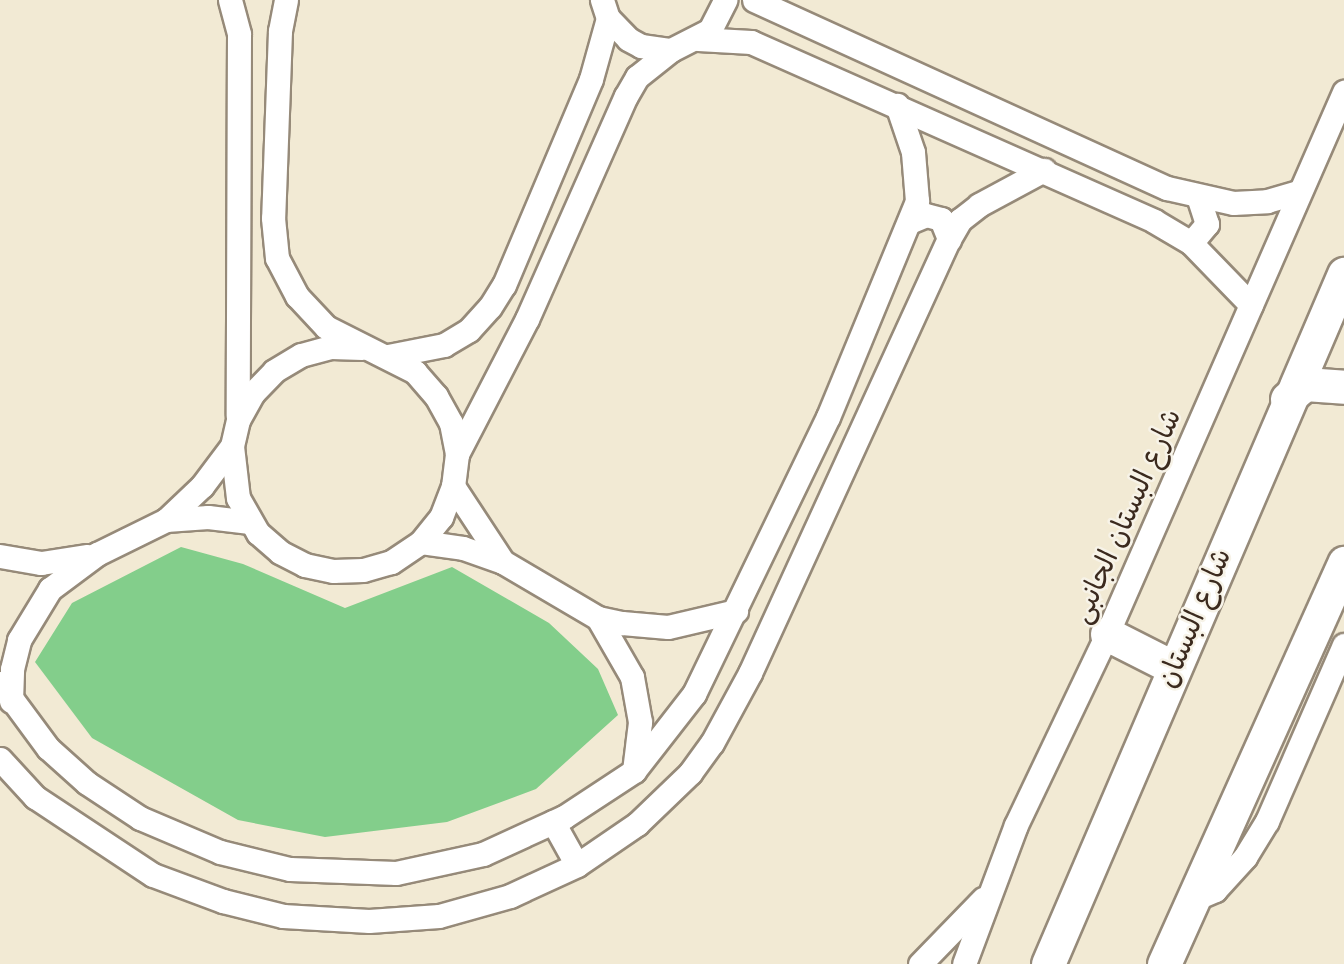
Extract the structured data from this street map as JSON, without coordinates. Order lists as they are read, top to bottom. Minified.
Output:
{"streets":{"street":["شارع البستان الجانبى","شارع البستان"]}}
